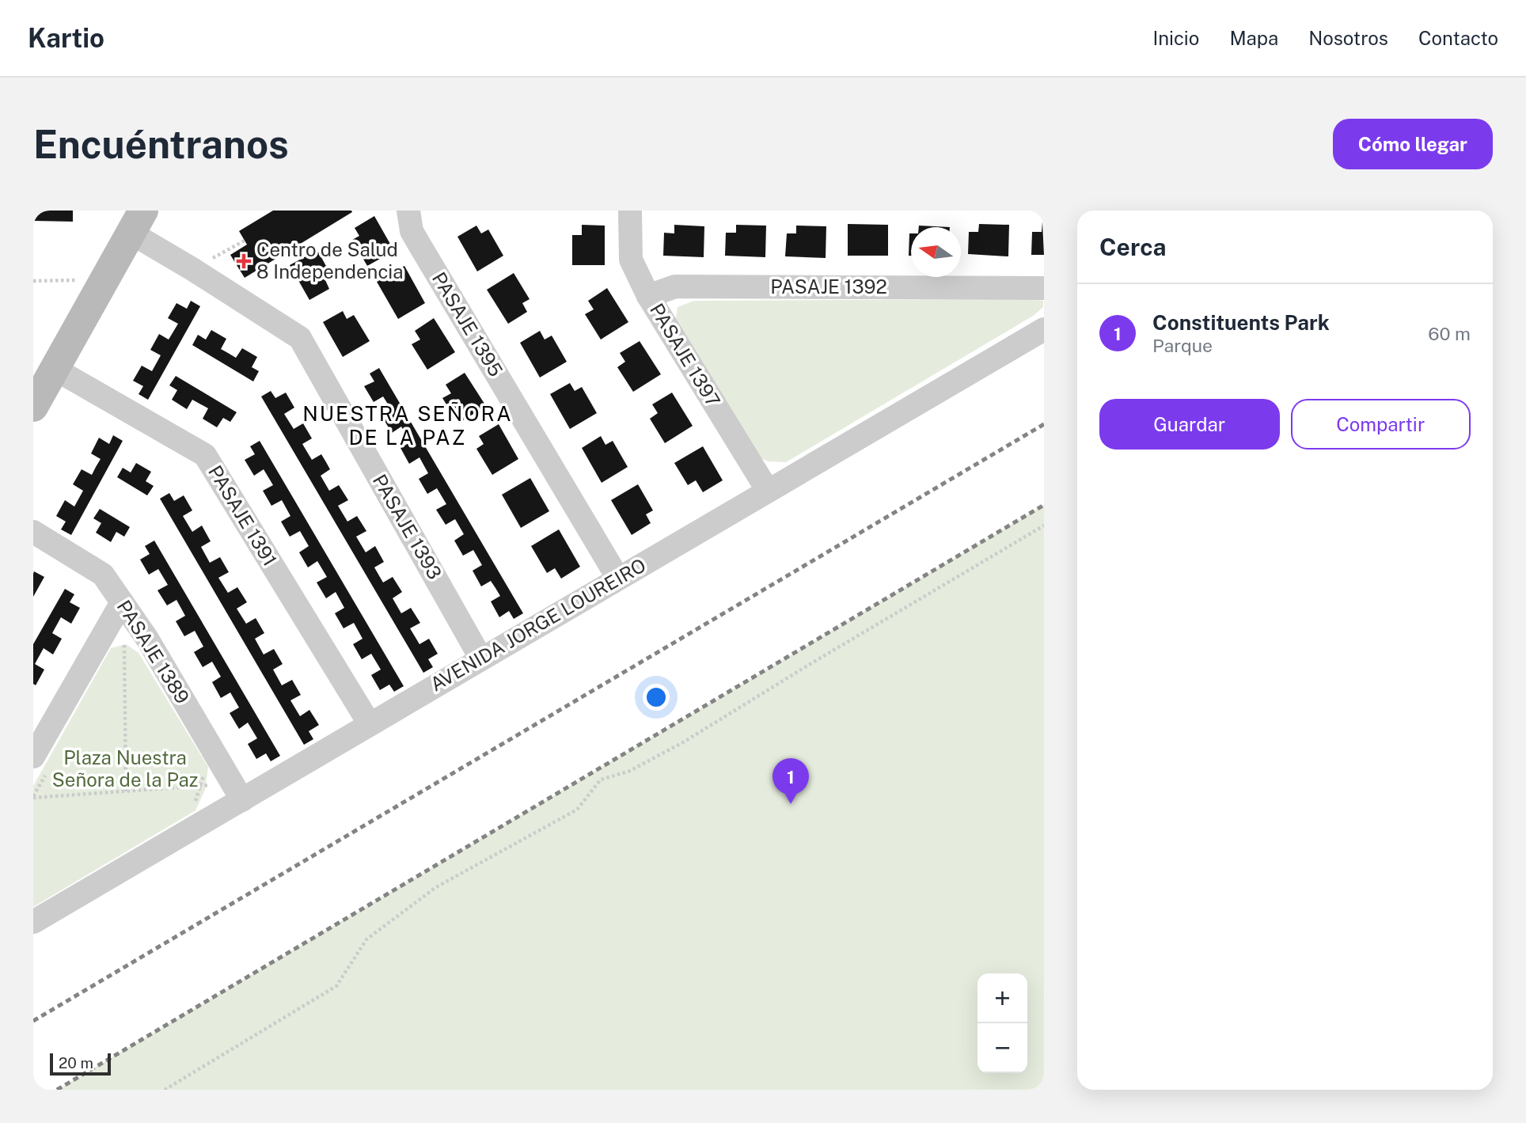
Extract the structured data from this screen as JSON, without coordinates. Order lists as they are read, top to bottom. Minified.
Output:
{"streets":{"street":["PASAJE 1392","PASAJE 1395","PASAJE 1397","PASAJE 1391","PASAJE 1393","AVENIDA JORGE LOUREIRO","PASAJE 1389"]},"crossings":[["PASAJE 1392","PASAJE 1397"],["PASAJE 1395","AVENIDA JORGE LOUREIRO"],["PASAJE 1397","AVENIDA JORGE LOUREIRO"],["PASAJE 1391","AVENIDA JORGE LOUREIRO"],["PASAJE 1393","AVENIDA JORGE LOUREIRO"],["AVENIDA JORGE LOUREIRO","PASAJE 1389"]],"districts":["NUESTRA SEÑORA DE LA PAZ"],"parks":["Plaza Nuestra Señora de la Paz"],"places":{"health":["Centro de Salud 8 Independencia"]},"scale_bar":"20 m","north":"left","page":{"header":"Kartio","nav":["Inicio","Mapa","Nosotros","Contacto"],"buttons":["Cómo llegar",["Guardar","Compartir"]],"title":"Encuéntranos","heading":"Cerca","list":[{"mark":"1","name":"Constituents Park","note":"Parque","value":"60 m"}],"pins":"1","map_buttons":["+","−"],"scale":"20 m"}}
